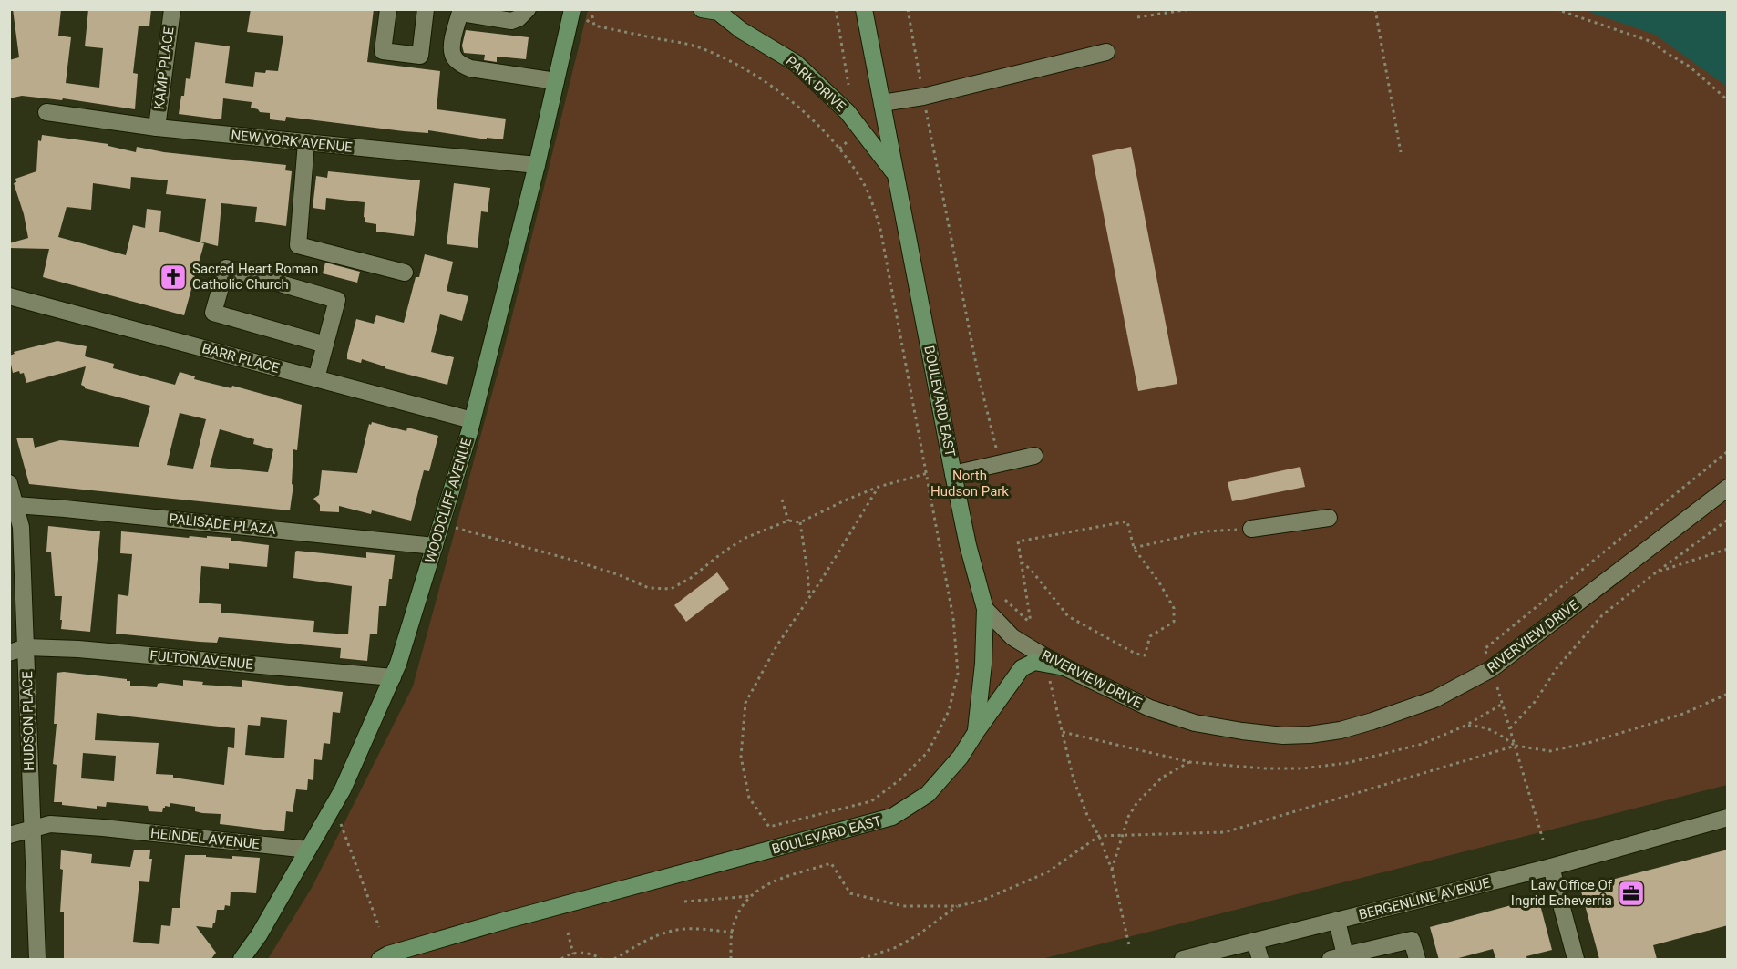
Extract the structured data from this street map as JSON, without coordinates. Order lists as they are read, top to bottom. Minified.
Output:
{"streets":{"main road":["PARK DRIVE","BOULEVARD EAST","WOODCLIFF AVENUE"],"street":["KAMP PLACE","NEW YORK AVENUE","BARR PLACE","PALISADE PLAZA","RIVERVIEW DRIVE","FULTON AVENUE","HUDSON PLACE","HEINDEL AVENUE","BERGENLINE AVENUE"]},"crossings":[["KAMP PLACE","NEW YORK AVENUE"],["PARK DRIVE","BOULEVARD EAST"],["NEW YORK AVENUE","WOODCLIFF AVENUE"],["BARR PLACE","WOODCLIFF AVENUE"],["BOULEVARD EAST","RIVERVIEW DRIVE"],["WOODCLIFF AVENUE","PALISADE PLAZA"],["WOODCLIFF AVENUE","FULTON AVENUE"],["WOODCLIFF AVENUE","HEINDEL AVENUE"],["PALISADE PLAZA","HUDSON PLACE"],["FULTON AVENUE","HUDSON PLACE"],["HUDSON PLACE","HEINDEL AVENUE"]],"parks":["North Hudson Park"],"places":{"church":["Sacred Heart Roman Catholic Church"],"office":["Law Office Of Ingrid Echeverria"]}}
